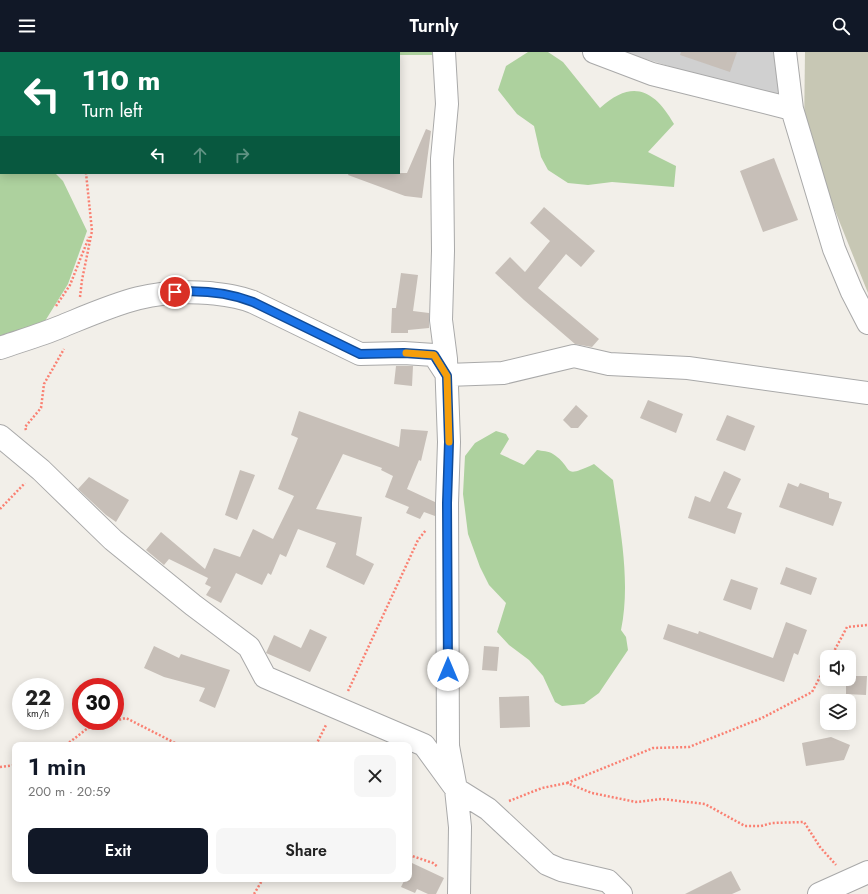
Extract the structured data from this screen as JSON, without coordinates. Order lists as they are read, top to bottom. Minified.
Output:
{"page":{"header":"Turnly","turn":["110 m","Turn left"],"speed":"22 km/h","limit":"30","heading":["1 min","200 m · 20:59"],"buttons":["Exit","Share"]}}
